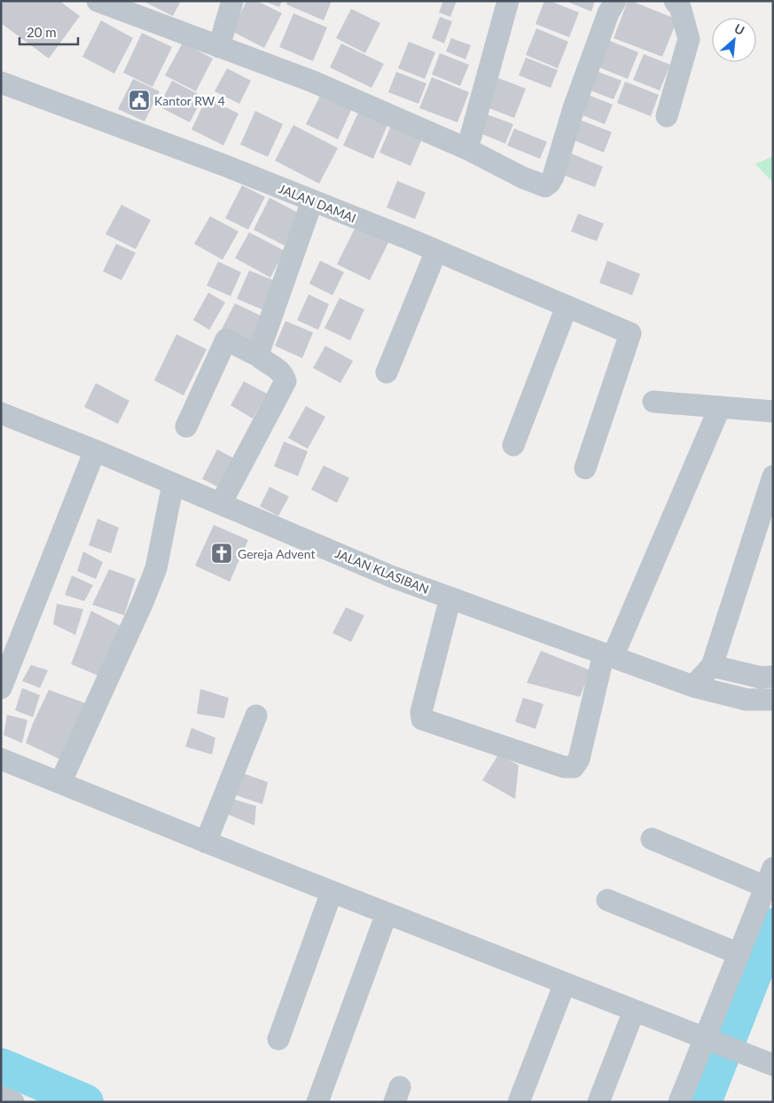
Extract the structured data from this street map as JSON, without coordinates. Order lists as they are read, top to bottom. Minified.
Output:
{"streets":{"street":["JALAN DAMAI","JALAN KLASIBAN"]},"places":{"public building":["Kantor RW 4"],"church":["Gereja Advent"]},"scale_bar":"20 m","north":"top right"}
